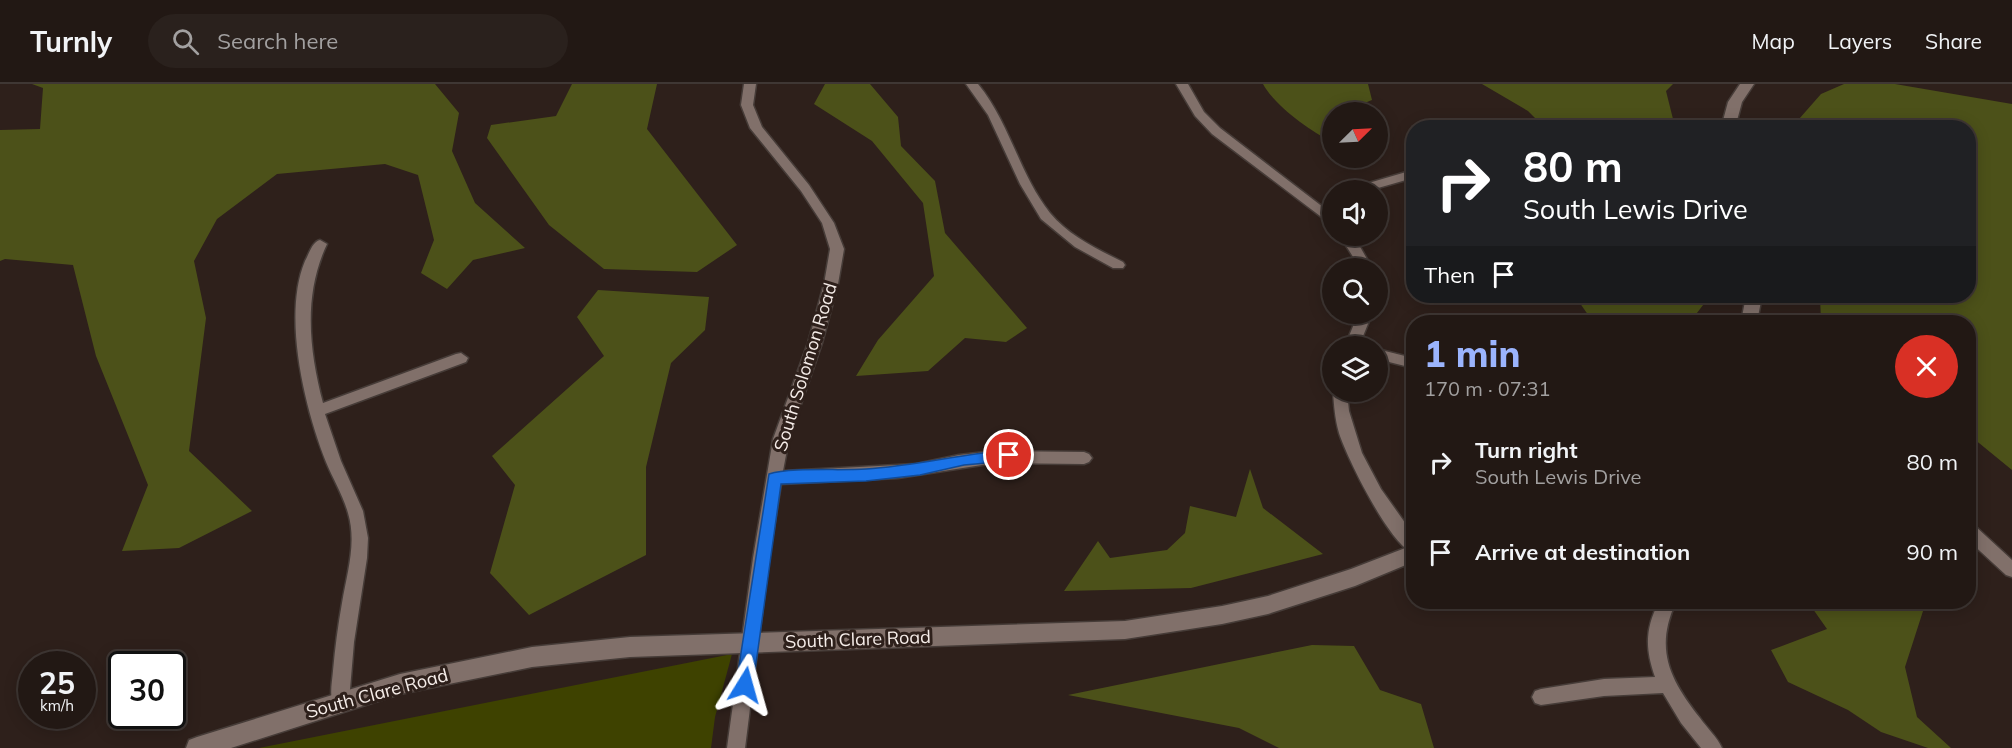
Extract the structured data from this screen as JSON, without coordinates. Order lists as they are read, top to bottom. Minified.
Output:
{"streets":{"street":["South Solomon Road","South Clare Road"]},"crossings":[["South Solomon Road","South Clare Road"]],"north":"top right","page":{"header":"Turnly","search":"Search here","nav":["Map","Layers","Share"],"turn":["80 m","South Lewis Drive"],"then":"Then","heading":["1 min","170 m · 07:31"],"list":[{"name":"Turn right","note":"South Lewis Drive","value":"80 m"},{"name":"Arrive at destination","value":"90 m"}],"speed":"25 km/h","limit":"30"}}
